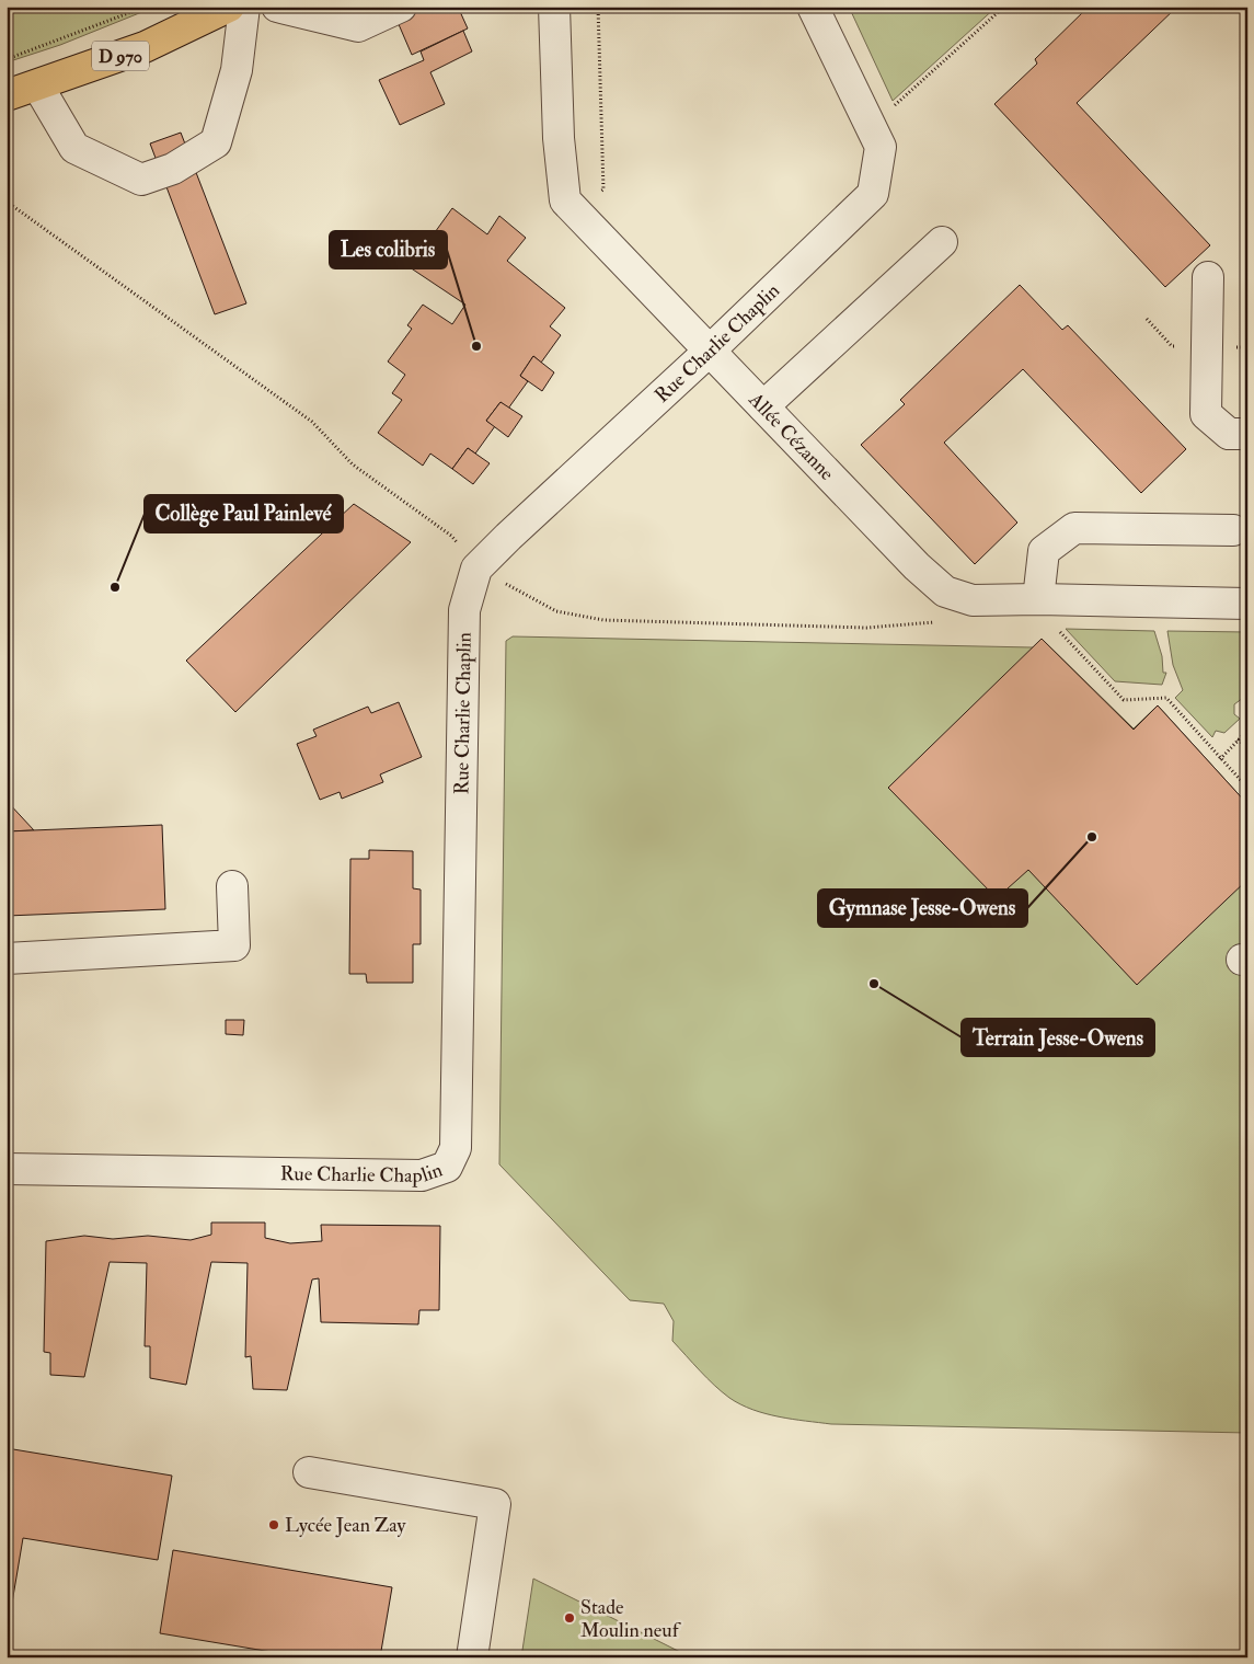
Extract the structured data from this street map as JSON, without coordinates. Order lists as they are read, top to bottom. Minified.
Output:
{"streets":{"main road":["D 970"],"street":["Rue Charlie Chaplin","Allée Cézanne"]},"crossings":[["Rue Charlie Chaplin","Allée Cézanne"]],"places":["Les colibris","Collège Paul Painlevé","Gymnase Jesse-Owens","Terrain Jesse-Owens","Lycée Jean Zay","Stade Moulin neuf"]}
